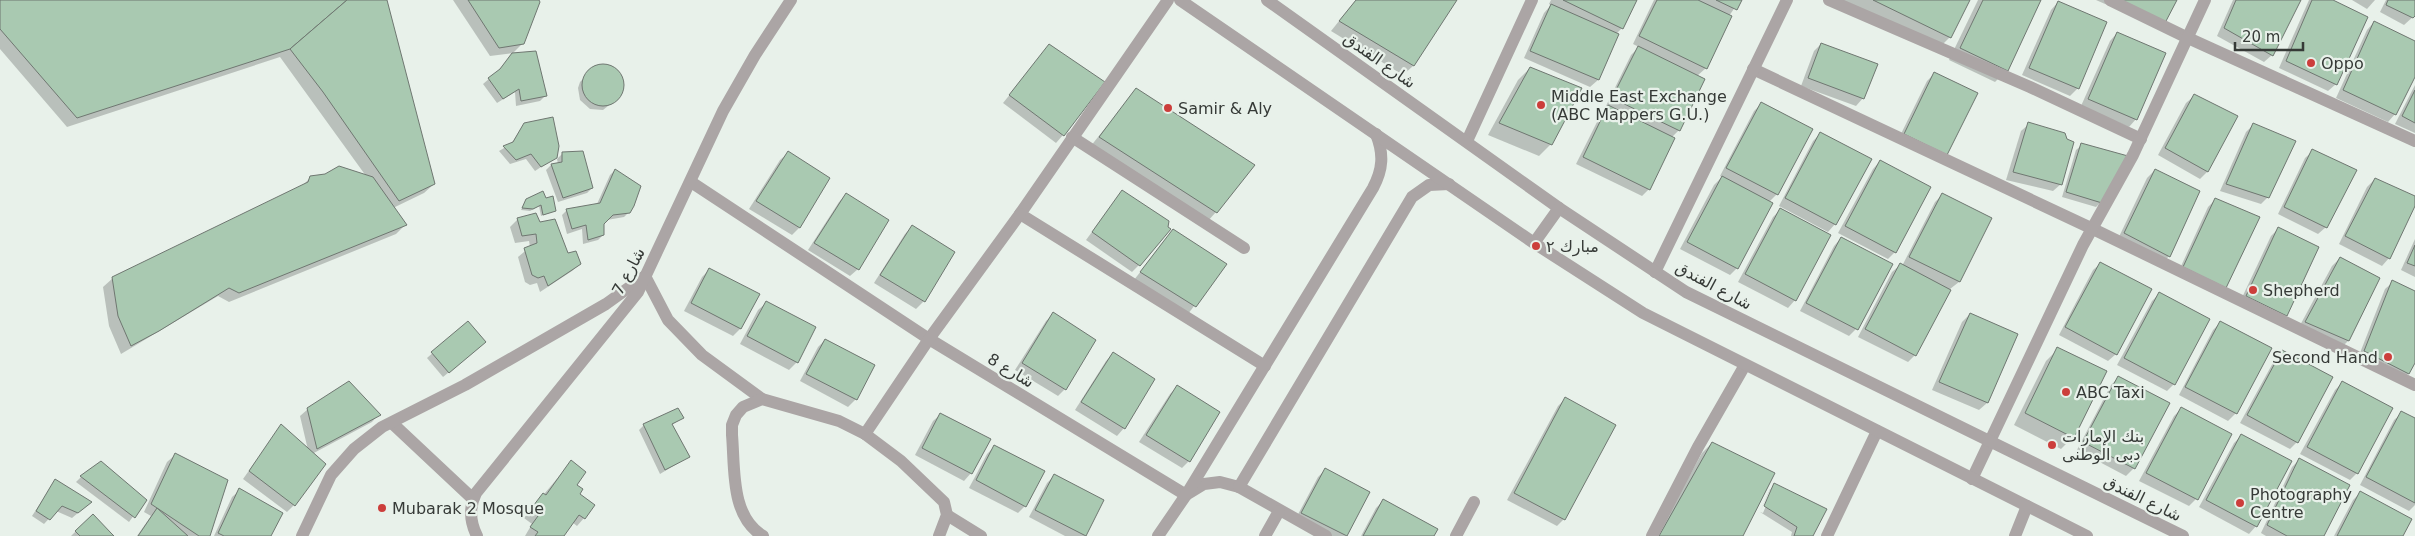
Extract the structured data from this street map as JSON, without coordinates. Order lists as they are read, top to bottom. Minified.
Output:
{"streets":{"street":["شارع الفندق","شارع 7","شارع 8"]},"crossings":[["شارع 7","شارع 8"]],"places":["Oppo","Middle East Exchange (ABC Mappers G.U.)","Samir & Aly","مبارك ٢","Shepherd","Second Hand","ABC Taxi","بنك الإمارات دبى الوطنى","Photography Centre","Mubarak 2 Mosque"],"scale_bar":"20 m"}
